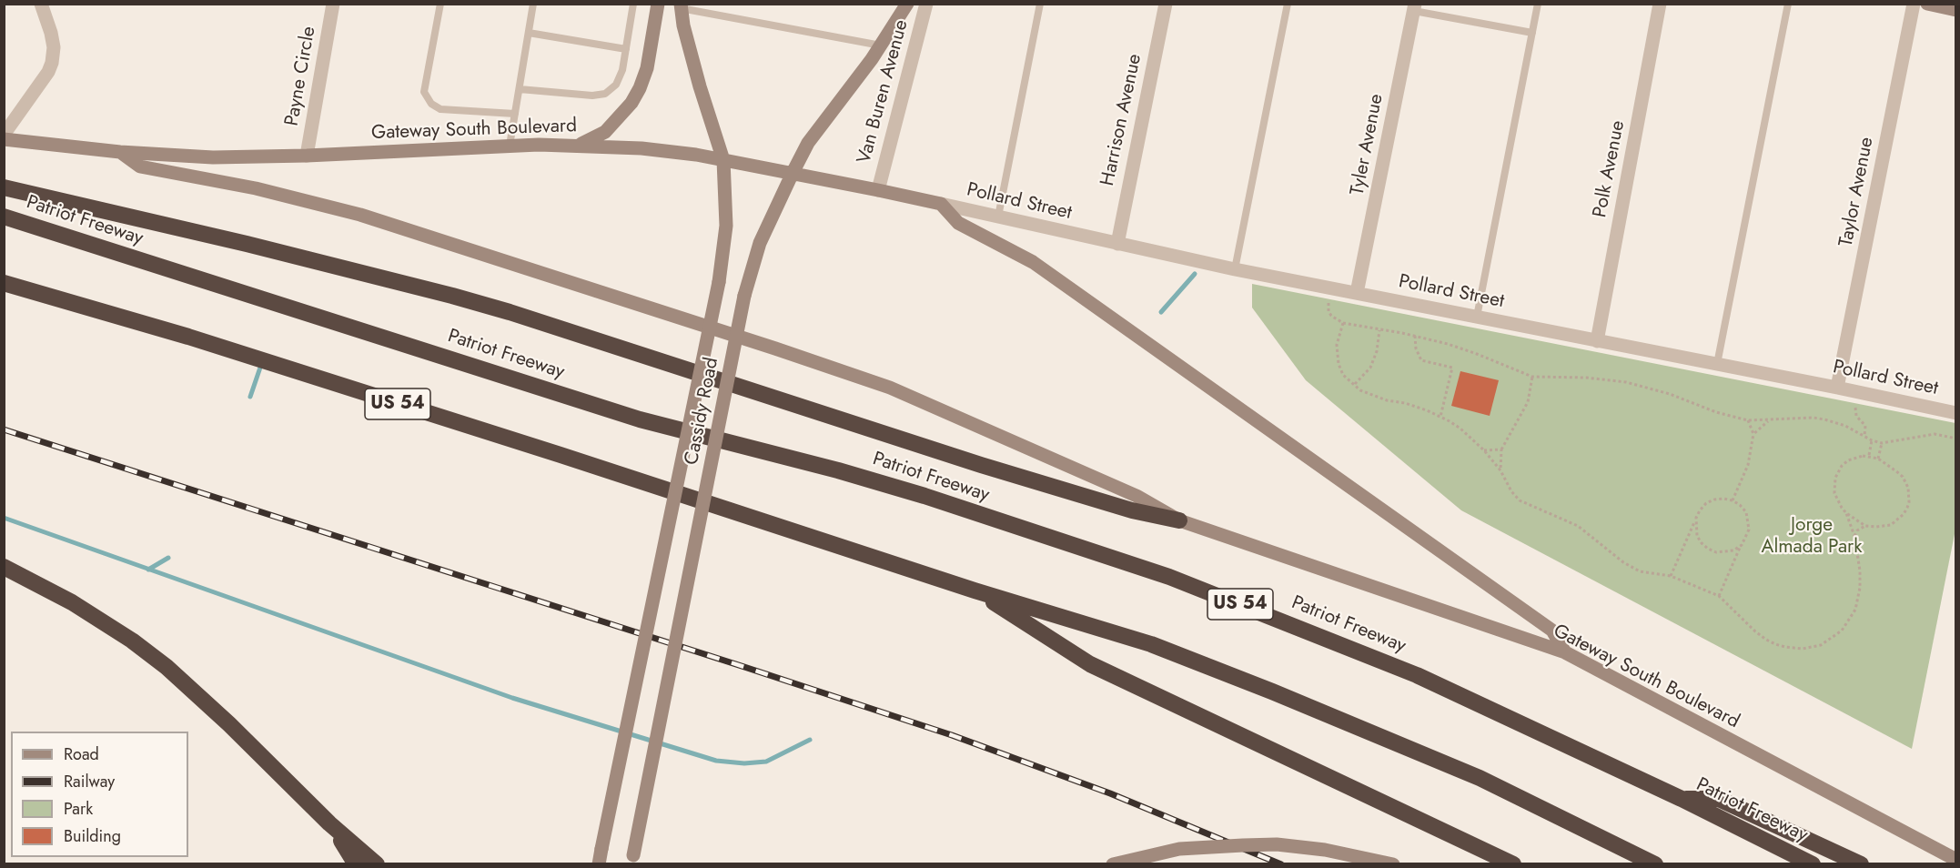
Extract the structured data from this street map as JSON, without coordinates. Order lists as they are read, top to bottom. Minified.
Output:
{"streets":{"highway":["Patriot Freeway","US 54"],"main road":["Gateway South Boulevard","Cassidy Road"],"street":["Payne Circle","Van Buren Avenue","Harrison Avenue","Tyler Avenue","Polk Avenue","Taylor Avenue","Pollard Street"]},"crossings":[["Payne Circle","Gateway South Boulevard"],["Van Buren Avenue","Gateway South Boulevard"],["Harrison Avenue","Pollard Street"],["Gateway South Boulevard","Pollard Street"],["Gateway South Boulevard","Cassidy Road"],["Tyler Avenue","Pollard Street"],["Polk Avenue","Pollard Street"],["Taylor Avenue","Pollard Street"]],"parks":["Jorge Almada Park"],"legend":["Road","Railway","Park","Building"]}
